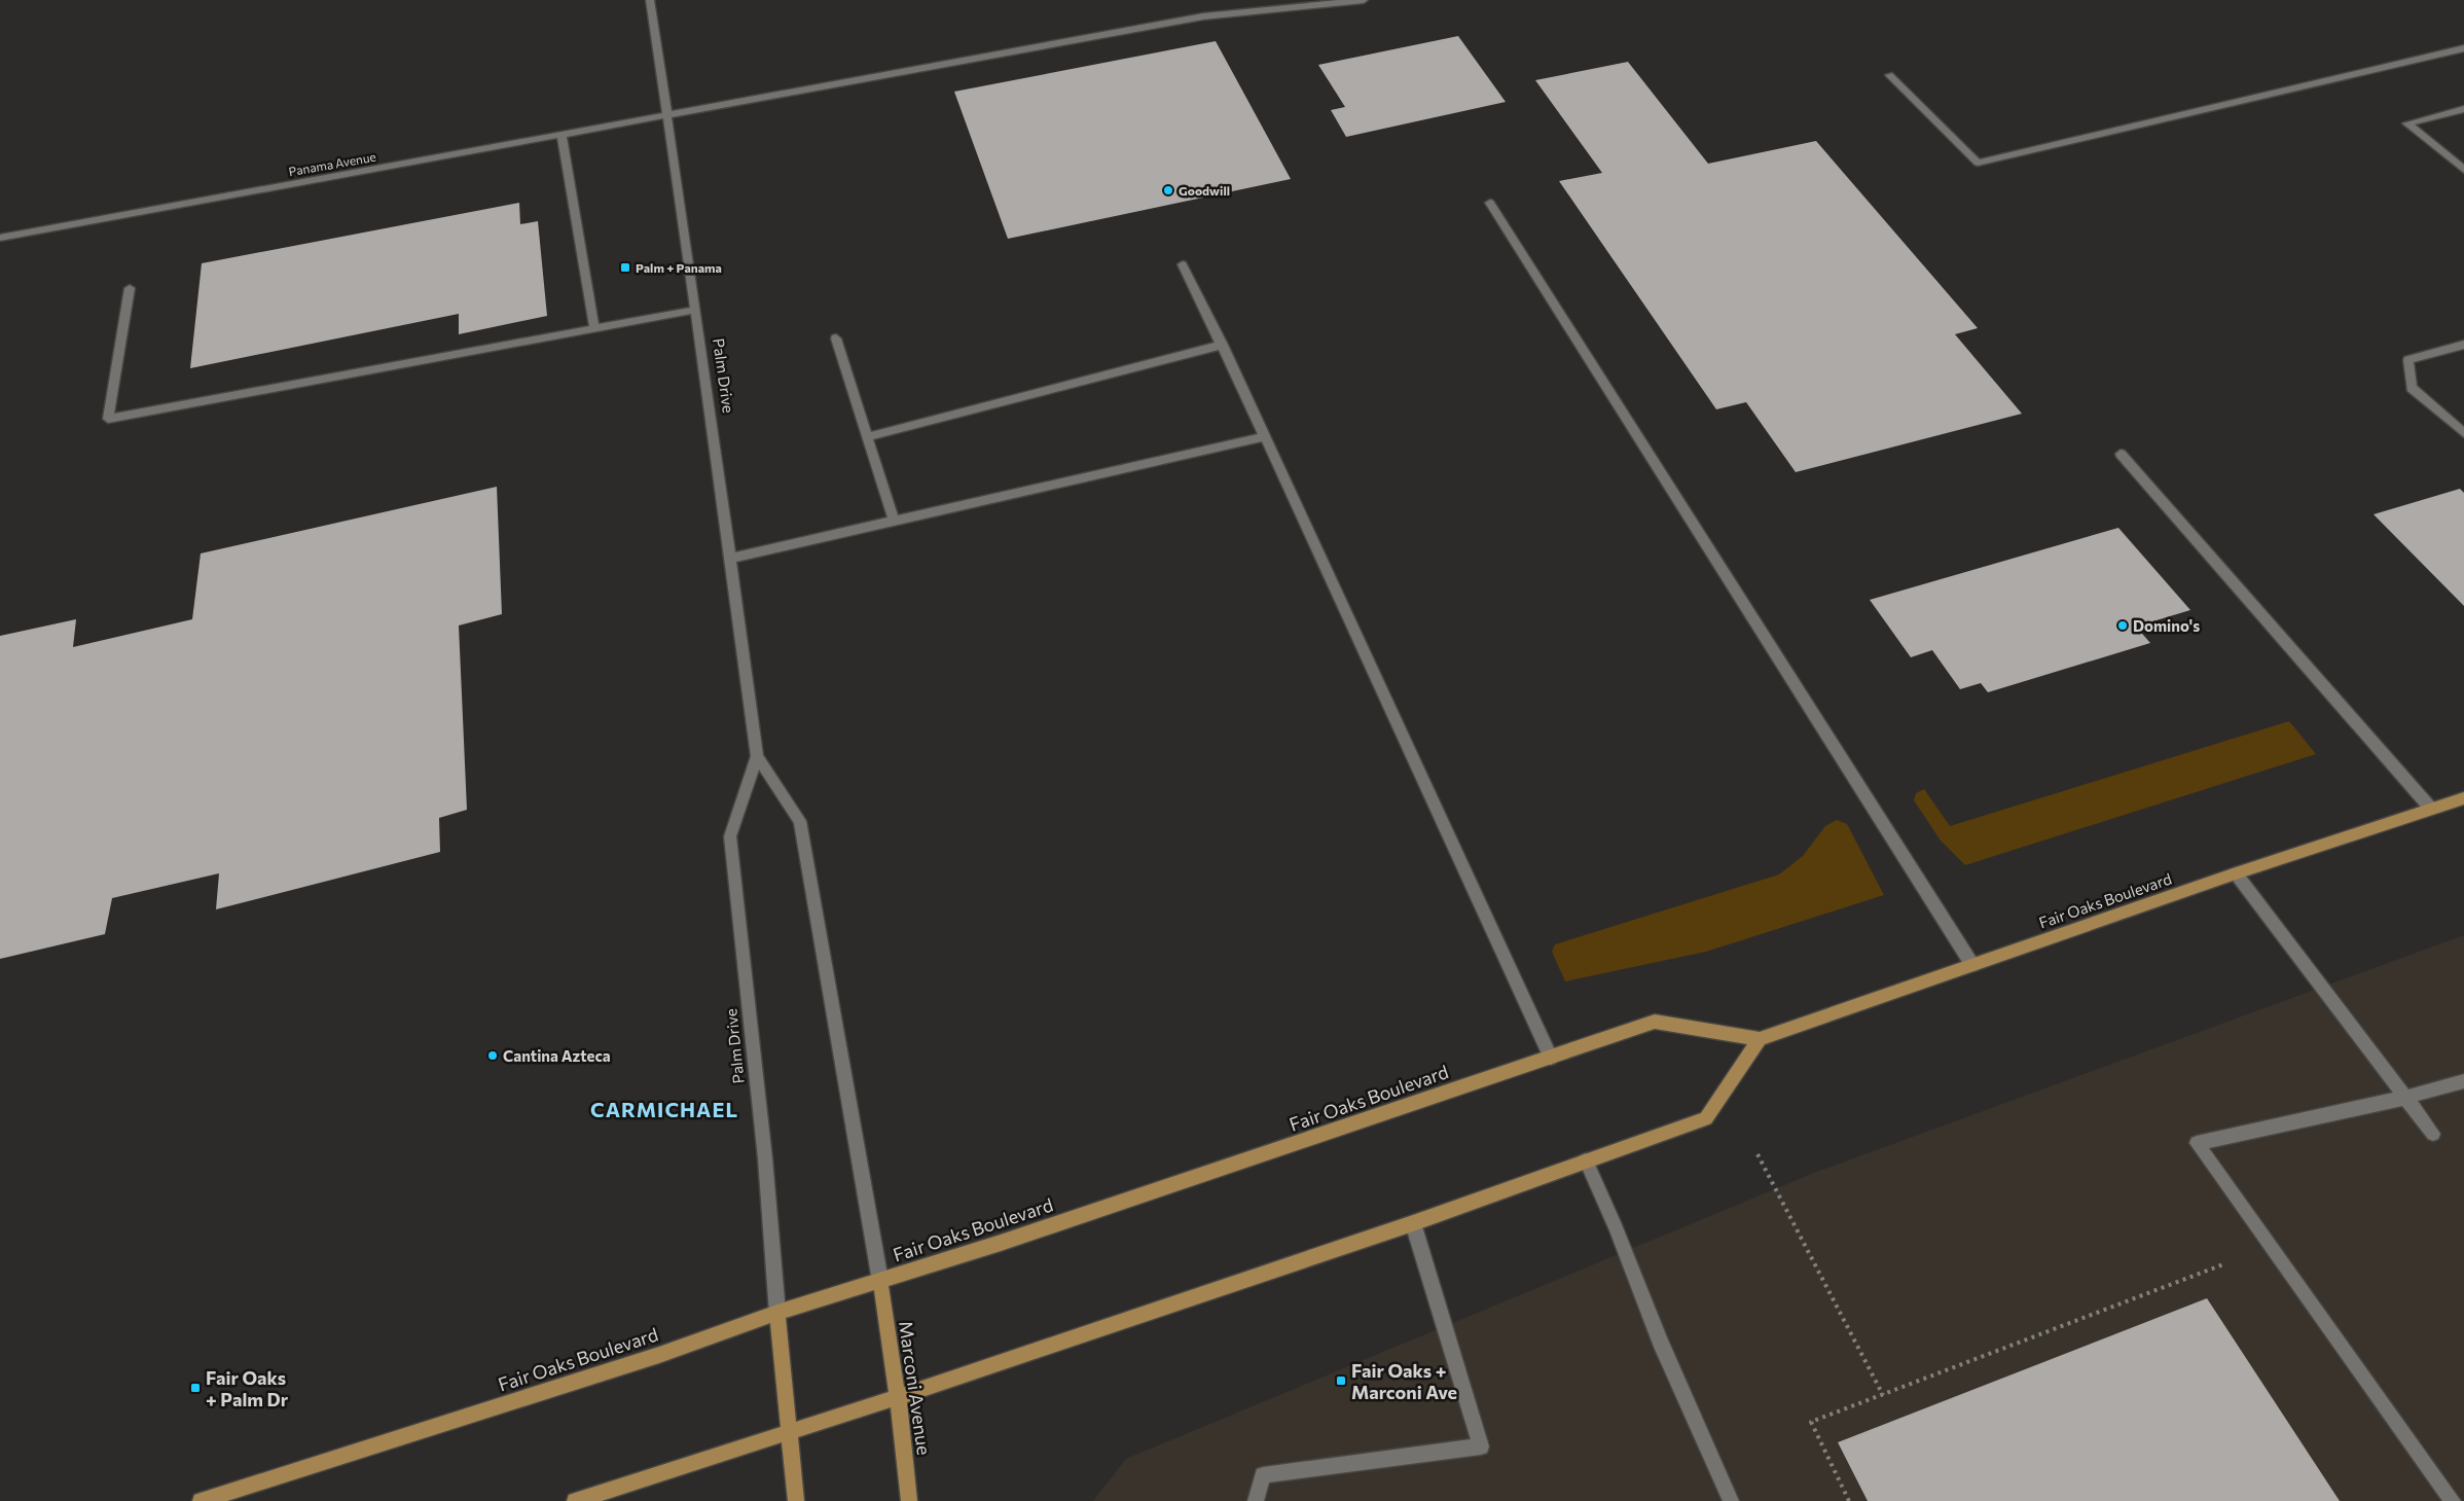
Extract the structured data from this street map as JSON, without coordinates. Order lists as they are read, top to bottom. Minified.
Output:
{"streets":{"main road":["Palm Drive","Fair Oaks Boulevard","Marconi Avenue"],"street":["Panama Avenue"]},"crossings":[["Panama Avenue","Palm Drive"],["Palm Drive","Fair Oaks Boulevard"],["Palm Drive","Marconi Avenue"],["Fair Oaks Boulevard","Marconi Avenue"]],"districts":["CARMICHAEL"],"places":{"other":["Goodwill","Domino's","Cantina Azteca"],"transit":["Palm + Panama","Fair Oaks + Marconi Ave","Fair Oaks + Palm Dr"]}}
